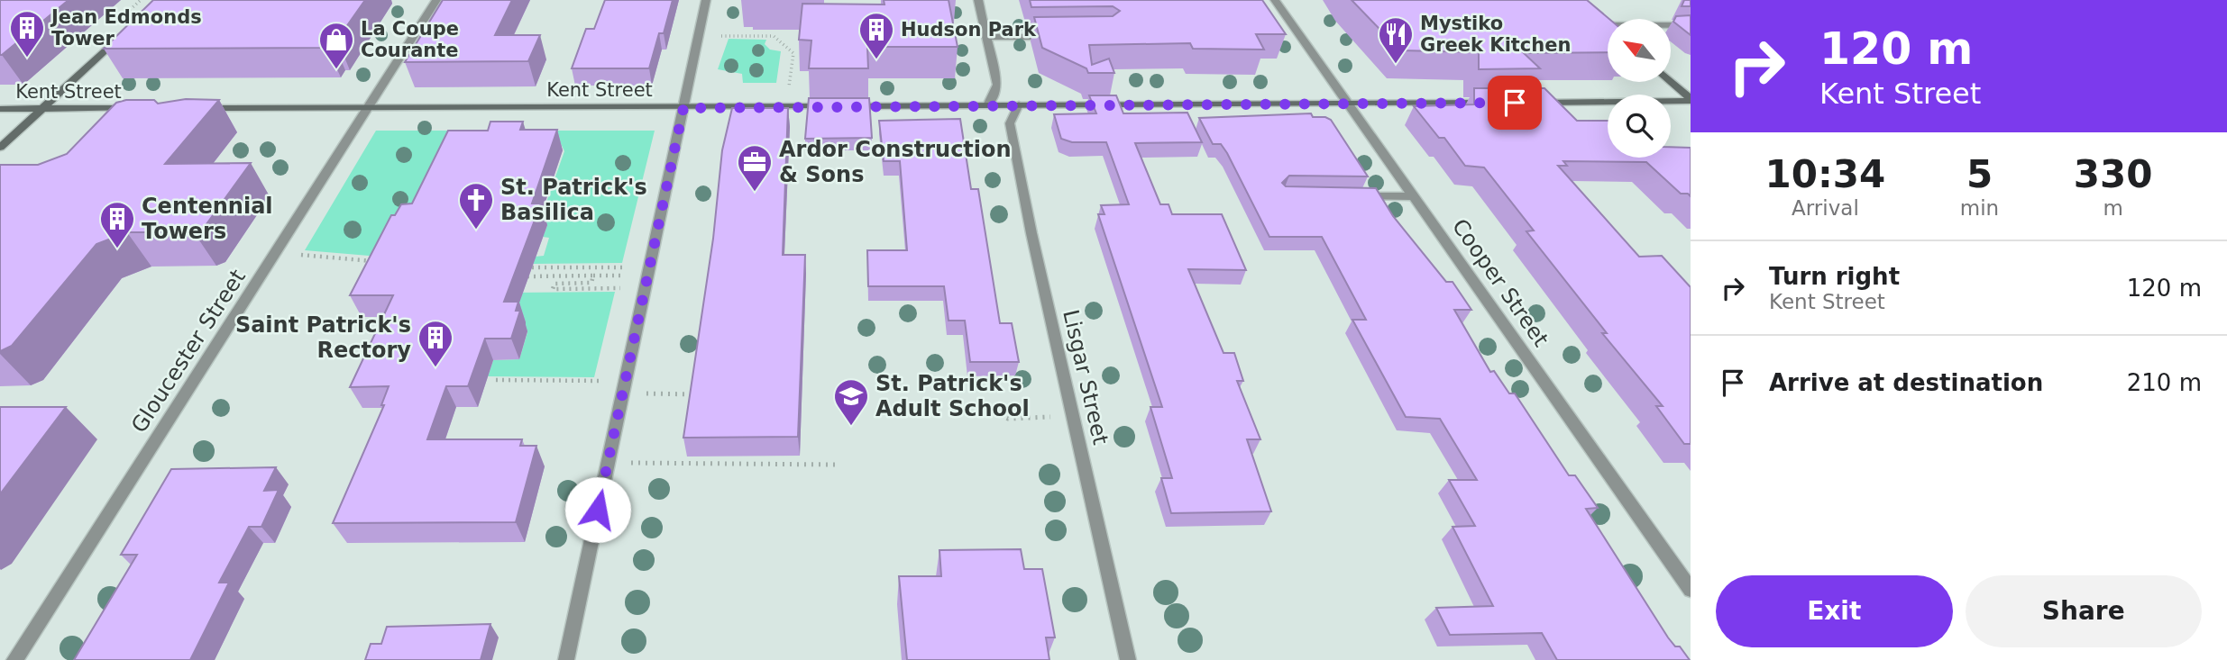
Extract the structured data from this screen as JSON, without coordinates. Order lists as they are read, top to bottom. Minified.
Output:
{"streets":{"main road":["Kent Street"],"street":["Cooper Street","Gloucester Street","Lisgar Street"]},"crossings":[["Kent Street","Cooper Street"],["Kent Street","Gloucester Street"],["Kent Street","Lisgar Street"]],"places":{"building":["Jean Edmonds Tower","Hudson Park","Centennial Towers","Saint Patrick's Rectory"],"restaurant":["Mystiko Greek Kitchen"],"shop":["La Coupe Courante"],"office":["Ardor Construction & Sons"],"church":["St. Patrick's Basilica"],"school or university":["St. Patrick's Adult School"]},"north":"top left","page":{"turn":["120 m","Kent Street"],"eta":["10:34","Arrival","5","min","330","m"],"list":[{"name":"Turn right","note":"Kent Street","value":"120 m"},{"name":"Arrive at destination","value":"210 m"}],"buttons":["Exit","Share"]}}
